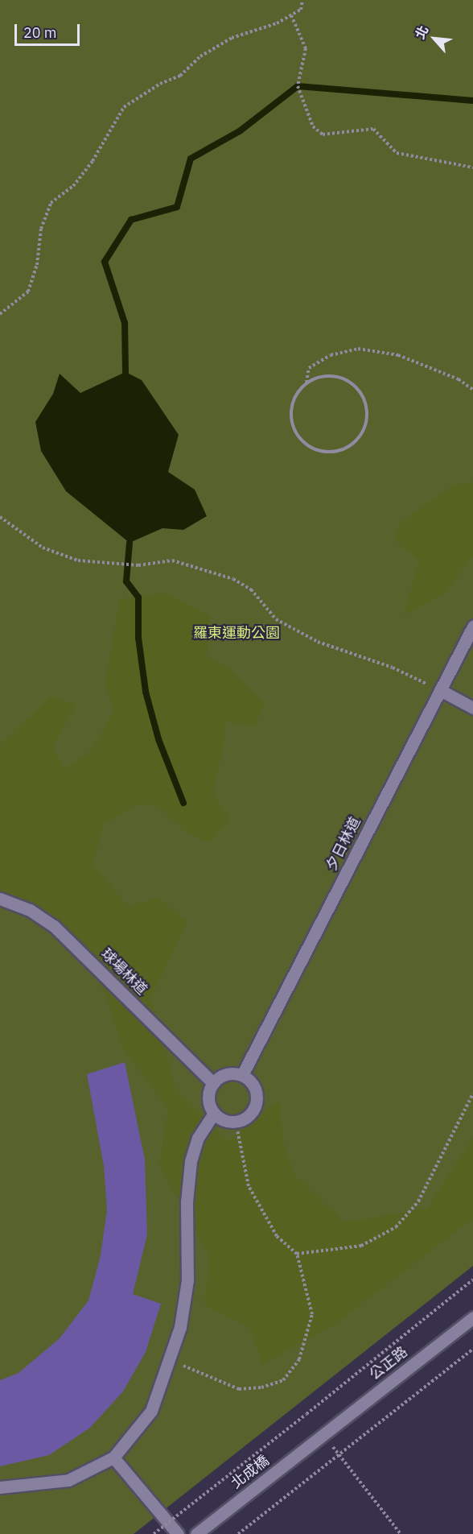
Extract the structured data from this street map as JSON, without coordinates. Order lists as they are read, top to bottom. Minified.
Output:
{"streets":{"street":["夕日林道","球場林道","公正路","北成橋"]},"crossings":[["夕日林道","球場林道"],["公正路","北成橋"]],"parks":["羅東運動公園"],"scale_bar":"20 m","north":"top left"}
